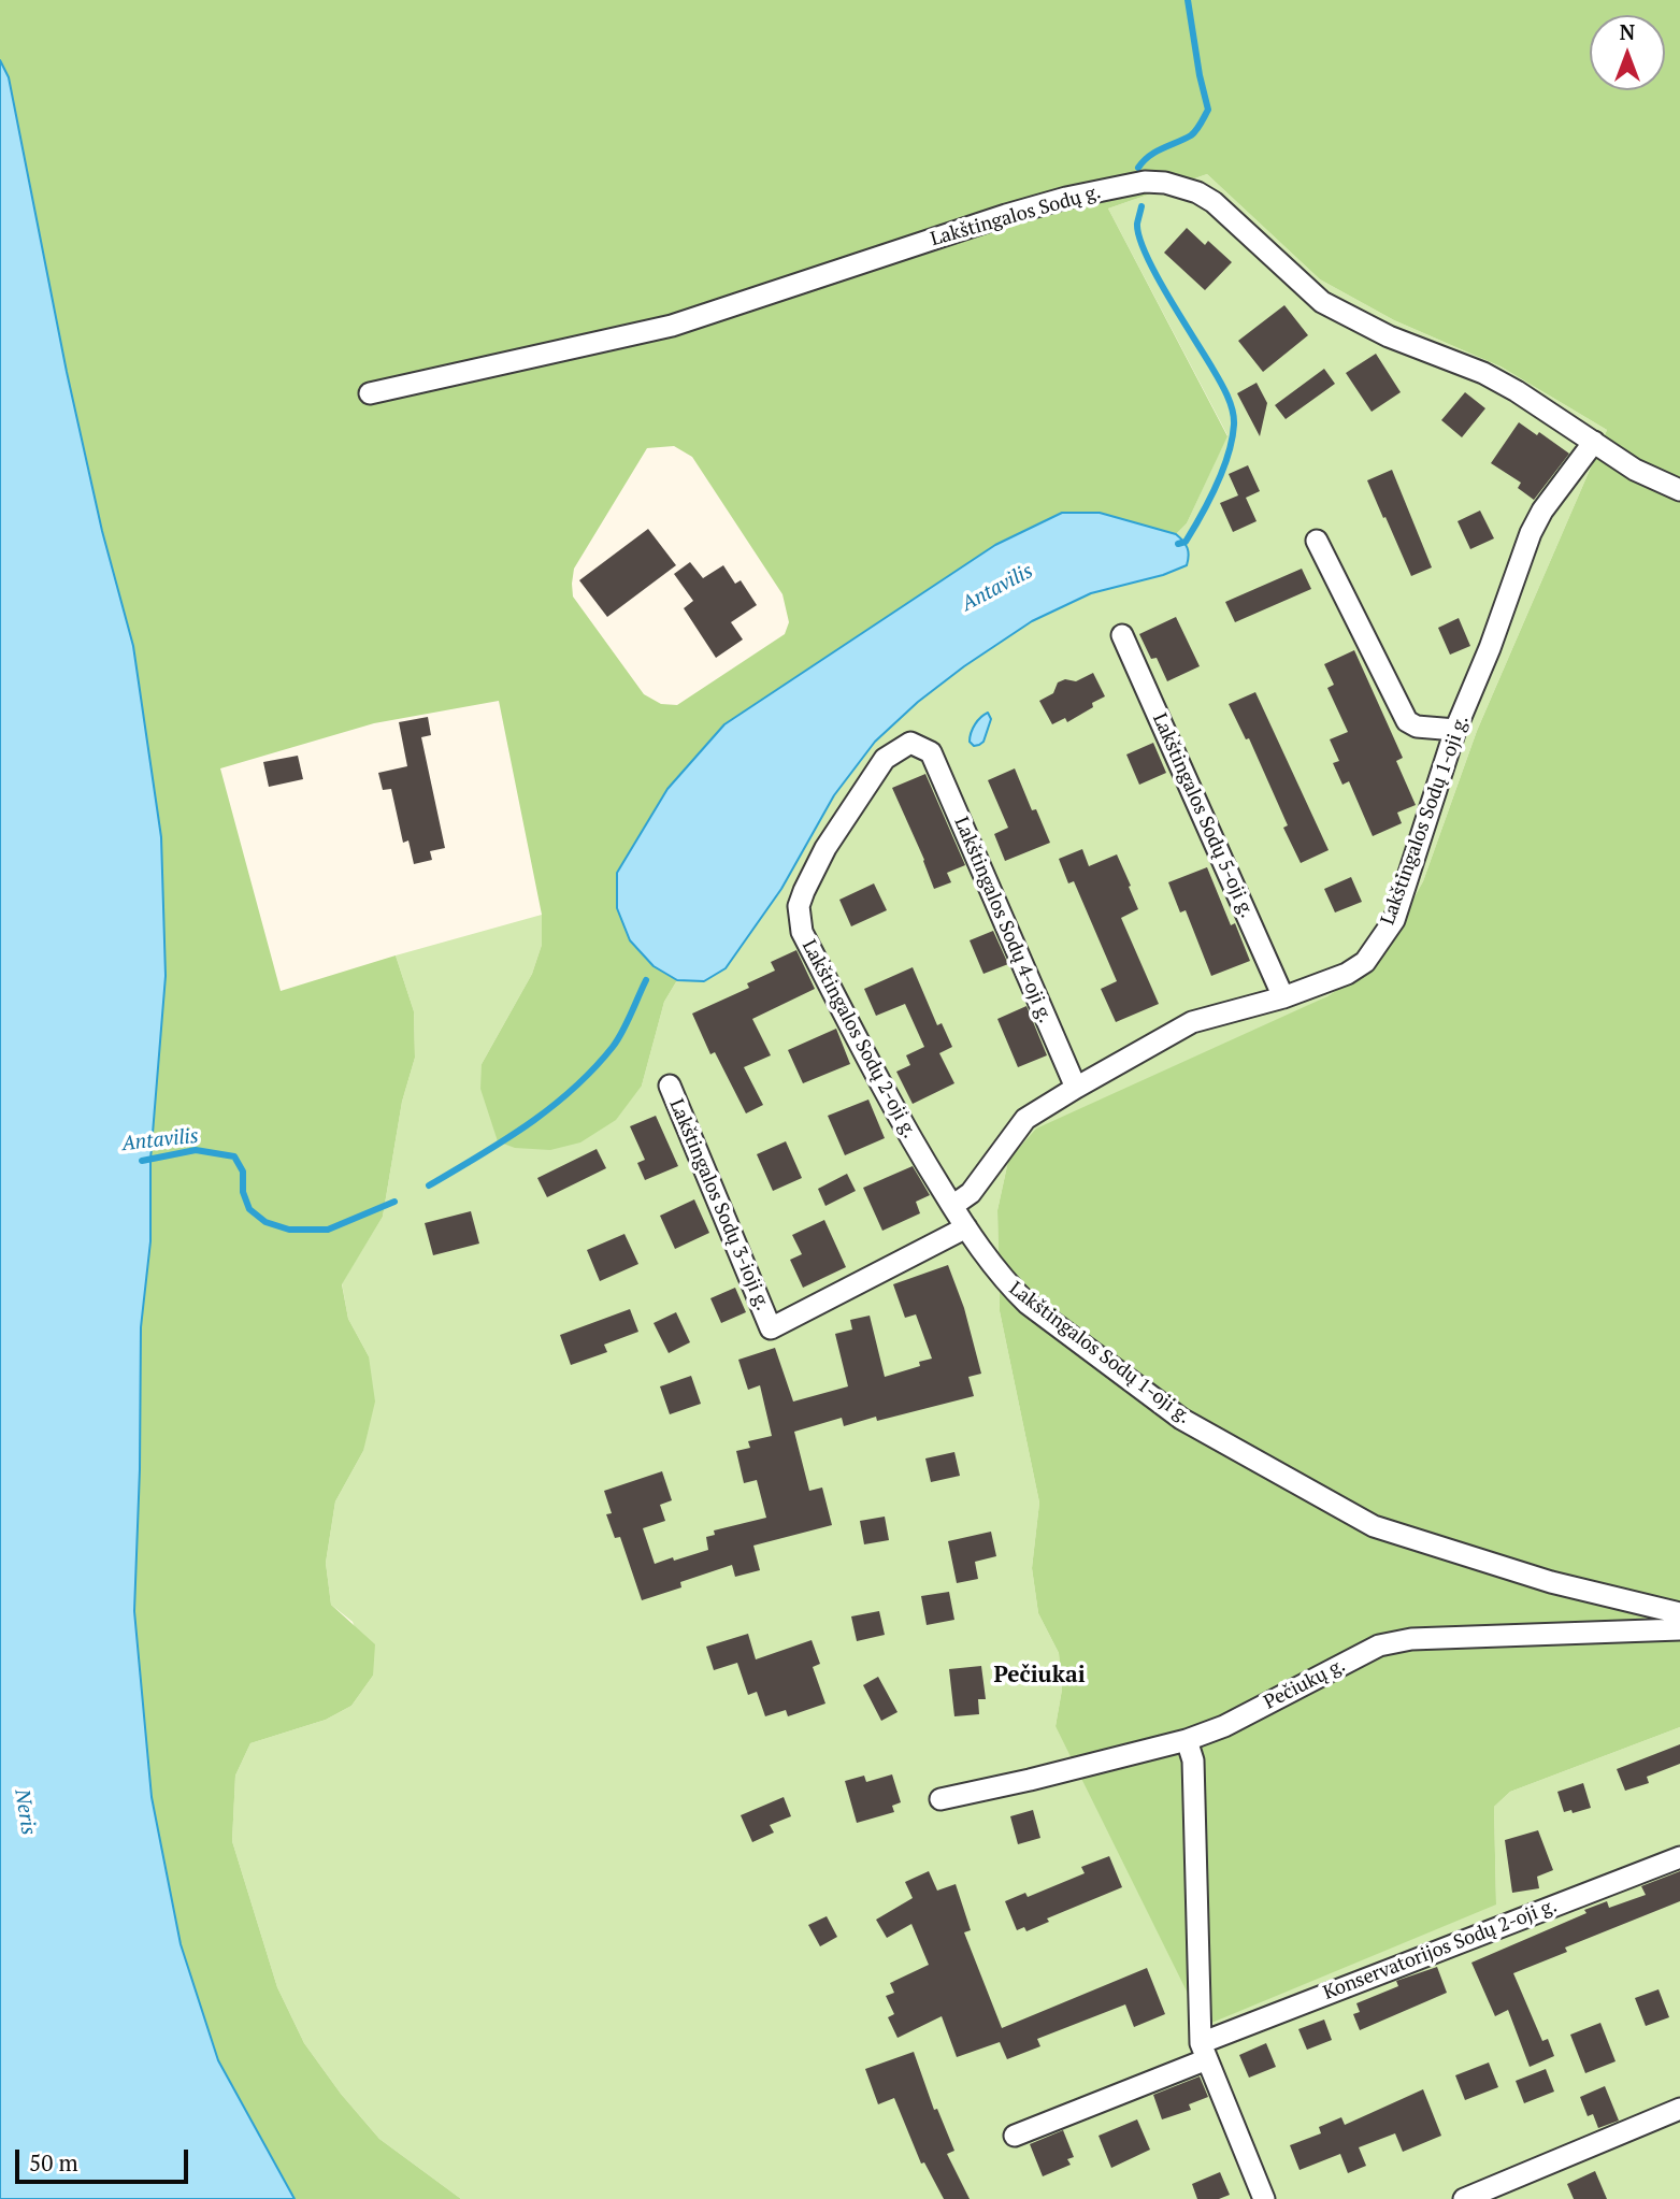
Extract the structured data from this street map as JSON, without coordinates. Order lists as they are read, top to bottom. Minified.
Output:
{"streets":{"street":["Lakštingalos Sodų g.","Lakštingalos Sodų 5-oji g.","Lakštingalos Sodų 1-oji g.","Lakštingalos Sodų 4-oji g.","Lakštingalos Sodų 2-oji g.","Lakštingalos Sodų 3-ioji g.","Pečiukų g.","Konservatorijos Sodų 2-oji g."]},"crossings":[["Lakštingalos Sodų g.","Lakštingalos Sodų 1-oji g."],["Lakštingalos Sodų 5-oji g.","Lakštingalos Sodų 1-oji g."],["Lakštingalos Sodų 1-oji g.","Lakštingalos Sodų 4-oji g."],["Lakštingalos Sodų 1-oji g.","Lakštingalos Sodų 2-oji g."],["Lakštingalos Sodų 1-oji g.","Lakštingalos Sodų 3-ioji g."],["Lakštingalos Sodų 4-oji g.","Lakštingalos Sodų 2-oji g."]],"districts":["Pečiukai"],"water":["Antavilis","Neris"],"scale_bar":"50 m","north":"top"}
